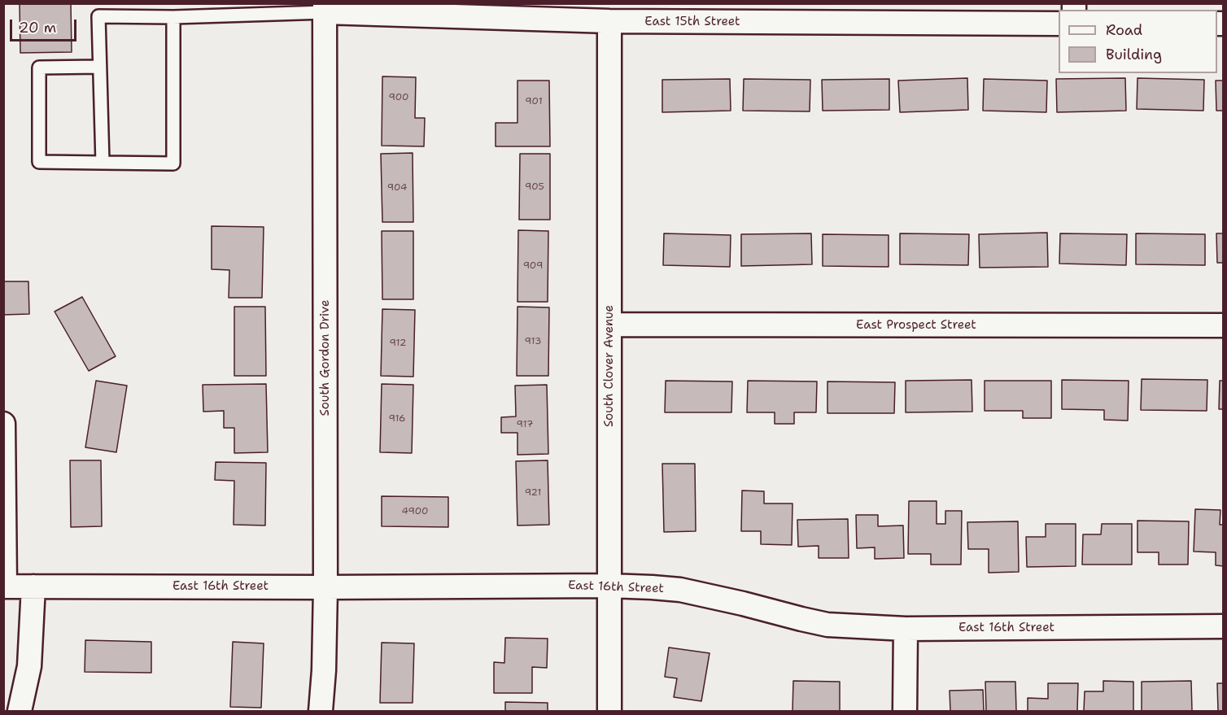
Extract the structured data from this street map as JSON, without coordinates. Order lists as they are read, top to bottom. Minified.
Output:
{"streets":{"street":["East 15th Street","East Prospect Street","South Gordon Drive","South Clover Avenue","East 16th Street"]},"crossings":[["East 15th Street","South Gordon Drive"],["East 15th Street","South Clover Avenue"],["East Prospect Street","South Clover Avenue"],["South Gordon Drive","East 16th Street"],["South Clover Avenue","East 16th Street"]],"house_numbers":["900","901","905","904","909","913","912","916","917","921","4900"],"legend":["Road","Building"],"scale_bar":"20 m"}
